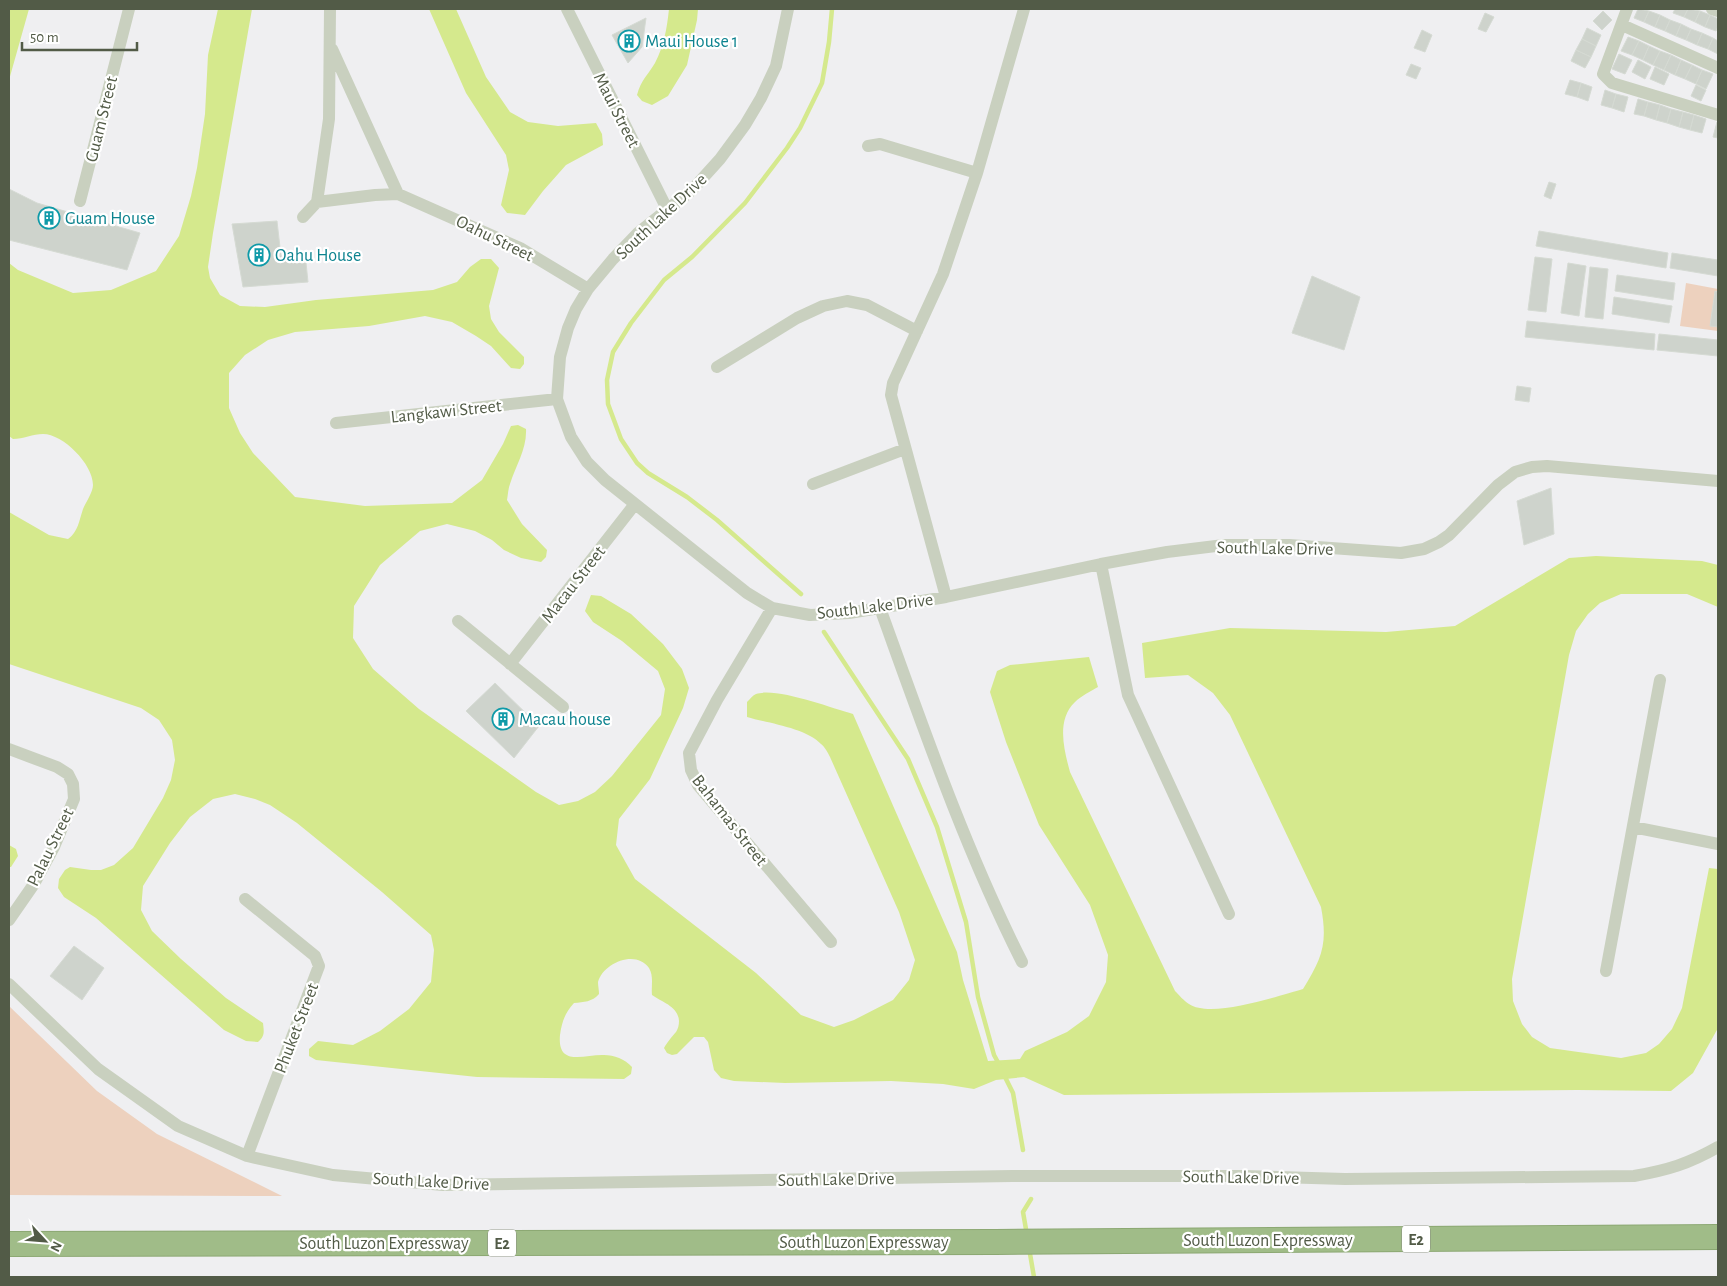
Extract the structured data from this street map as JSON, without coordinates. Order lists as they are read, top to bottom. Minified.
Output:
{"streets":{"highway":["E2","South Luzon Expressway"],"street":["Maui Street","Guam Street","South Lake Drive","Oahu Street","Langkawi Street","Macau Street","Bahamas Street","Palau Street","Phuket Street"]},"crossings":[["Maui Street","South Lake Drive"],["South Lake Drive","Oahu Street"],["South Lake Drive","Langkawi Street"],["South Lake Drive","Macau Street"],["South Lake Drive","Bahamas Street"],["South Lake Drive","Phuket Street"]],"places":{"building":["Maui House 1","Guam House","Oahu House","Macau house"]},"scale_bar":"50 m","north":"bottom right"}
